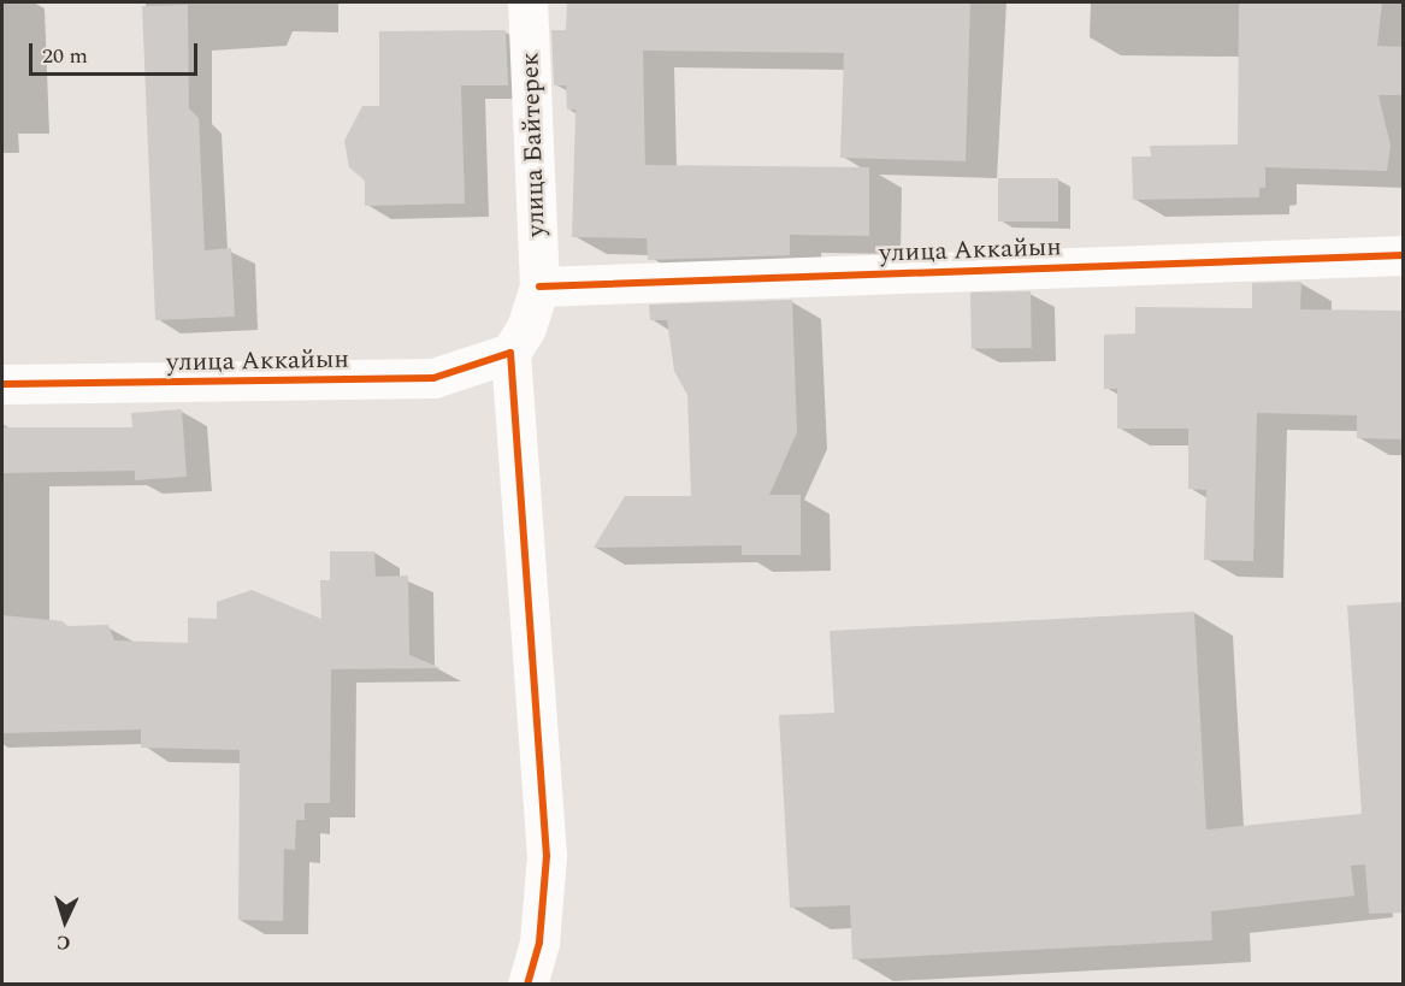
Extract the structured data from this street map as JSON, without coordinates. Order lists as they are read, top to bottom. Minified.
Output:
{"streets":{"street":["улица Байтерек","улица Аккайын"]},"crossings":[["улица Байтерек","улица Аккайын"]],"scale_bar":"20 m","north":"bottom"}
